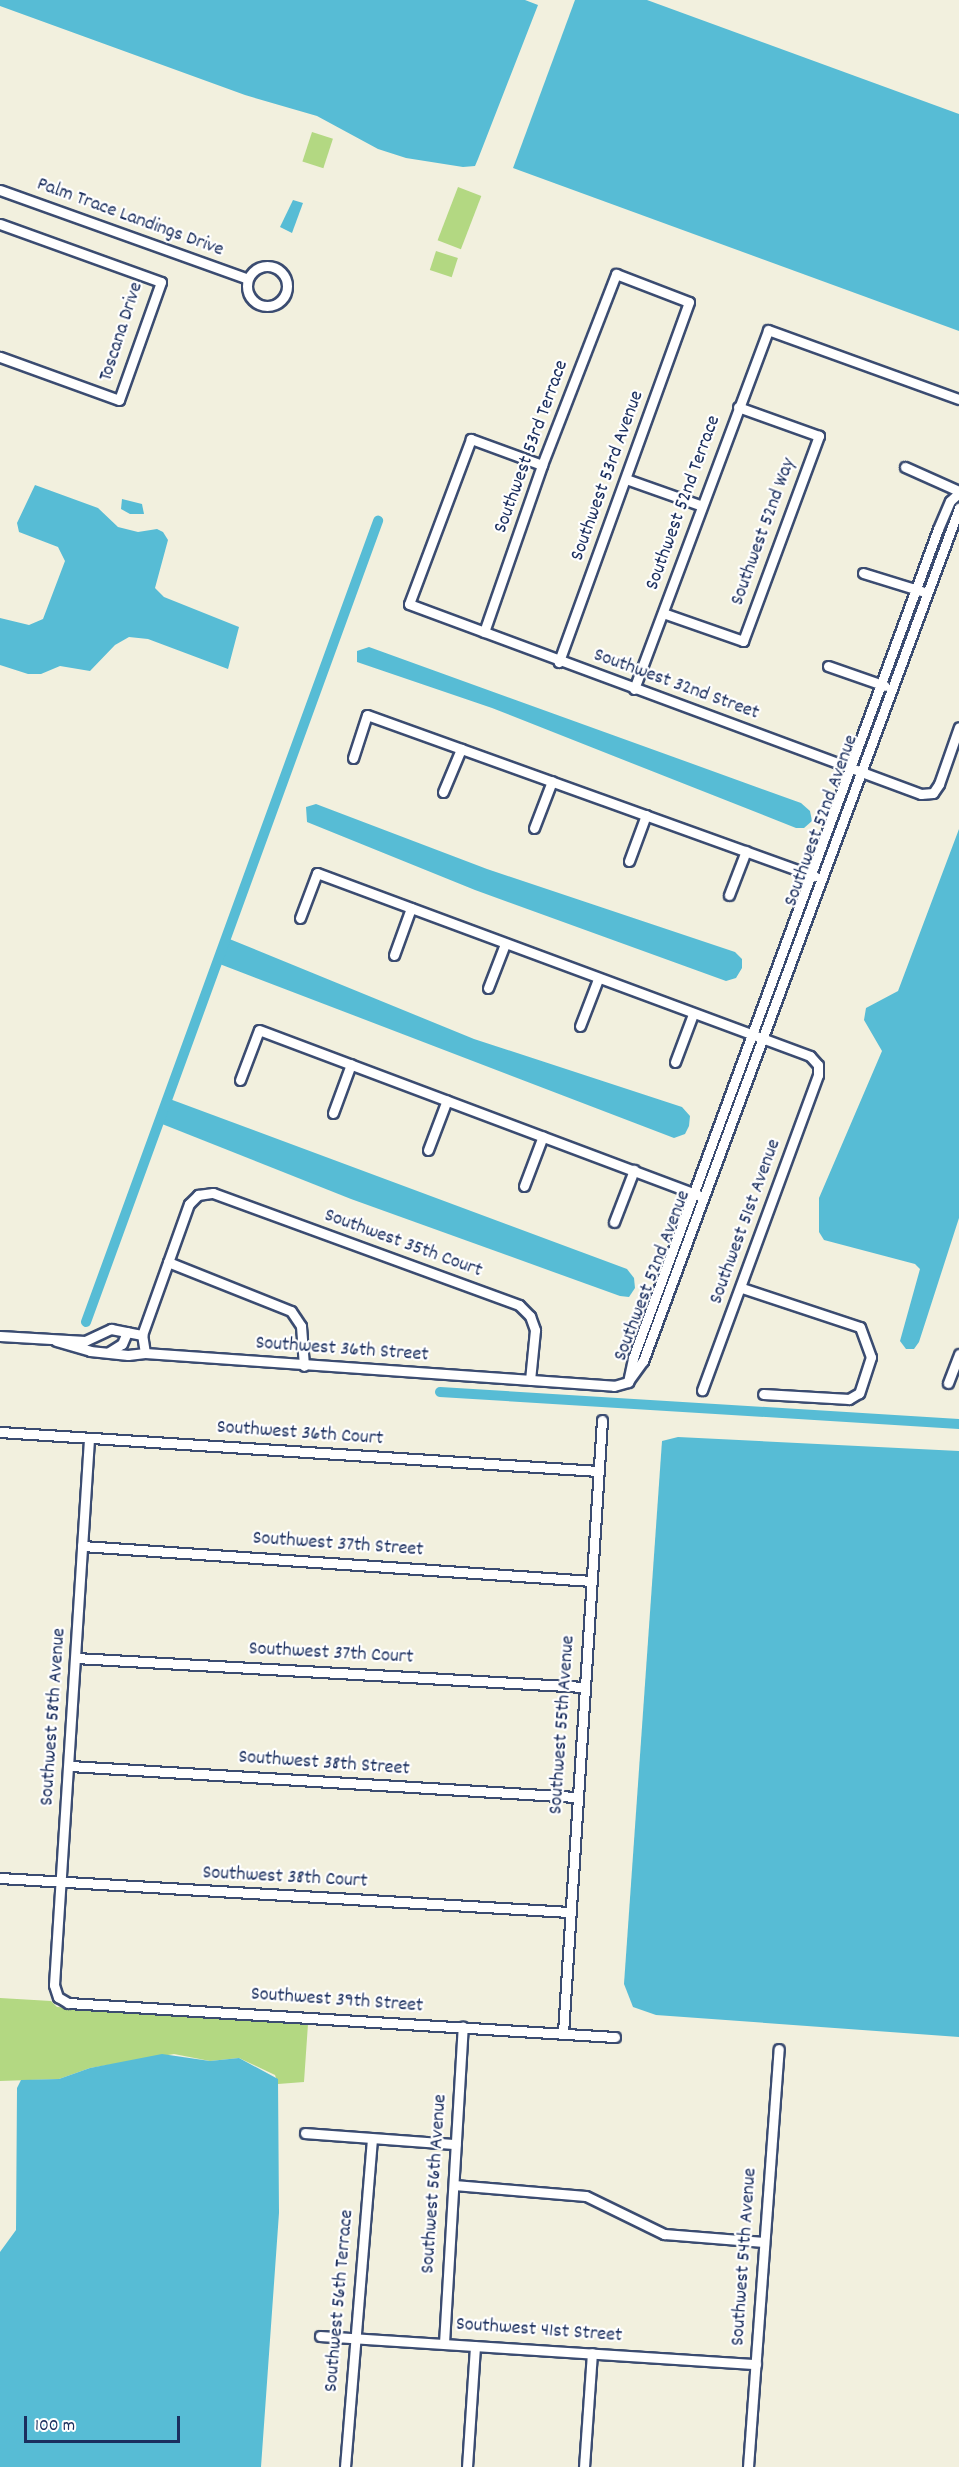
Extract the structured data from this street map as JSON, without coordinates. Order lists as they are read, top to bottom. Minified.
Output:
{"streets":{"street":["Palm Trace Landings Drive","Toscana Drive","Southwest 53rd Terrace","Southwest 53rd Avenue","Southwest 52nd Terrace","Southwest 52nd Way","Southwest 32nd Street","Southwest 52nd Avenue","Southwest 51st Avenue","Southwest 35th Court","Southwest 36th Street","Southwest 36th Court","Southwest 37th Street","Southwest 37th Court","Southwest 58th Avenue","Southwest 55th Avenue","Southwest 38th Street","Southwest 38th Court","Southwest 39th Street","Southwest 56th Avenue","Southwest 54th Avenue","Southwest 56th Terrace","Southwest 41st Street"]},"crossings":[["Southwest 53rd Terrace","Southwest 53rd Avenue"],["Southwest 53rd Terrace","Southwest 32nd Street"],["Southwest 53rd Avenue","Southwest 32nd Street"],["Southwest 52nd Terrace","Southwest 52nd Way"],["Southwest 52nd Terrace","Southwest 32nd Street"],["Southwest 32nd Street","Southwest 52nd Avenue"],["Southwest 52nd Avenue","Southwest 51st Avenue"],["Southwest 52nd Avenue","Southwest 36th Street"],["Southwest 35th Court","Southwest 36th Street"],["Southwest 36th Court","Southwest 58th Avenue"],["Southwest 36th Court","Southwest 55th Avenue"],["Southwest 37th Street","Southwest 58th Avenue"],["Southwest 37th Street","Southwest 55th Avenue"],["Southwest 37th Court","Southwest 58th Avenue"],["Southwest 37th Court","Southwest 55th Avenue"],["Southwest 58th Avenue","Southwest 38th Street"],["Southwest 58th Avenue","Southwest 38th Court"],["Southwest 58th Avenue","Southwest 39th Street"],["Southwest 55th Avenue","Southwest 38th Street"],["Southwest 55th Avenue","Southwest 38th Court"],["Southwest 55th Avenue","Southwest 39th Street"],["Southwest 39th Street","Southwest 56th Avenue"],["Southwest 56th Avenue","Southwest 41st Street"],["Southwest 54th Avenue","Southwest 41st Street"],["Southwest 56th Terrace","Southwest 41st Street"]],"scale_bar":"100 m"}
